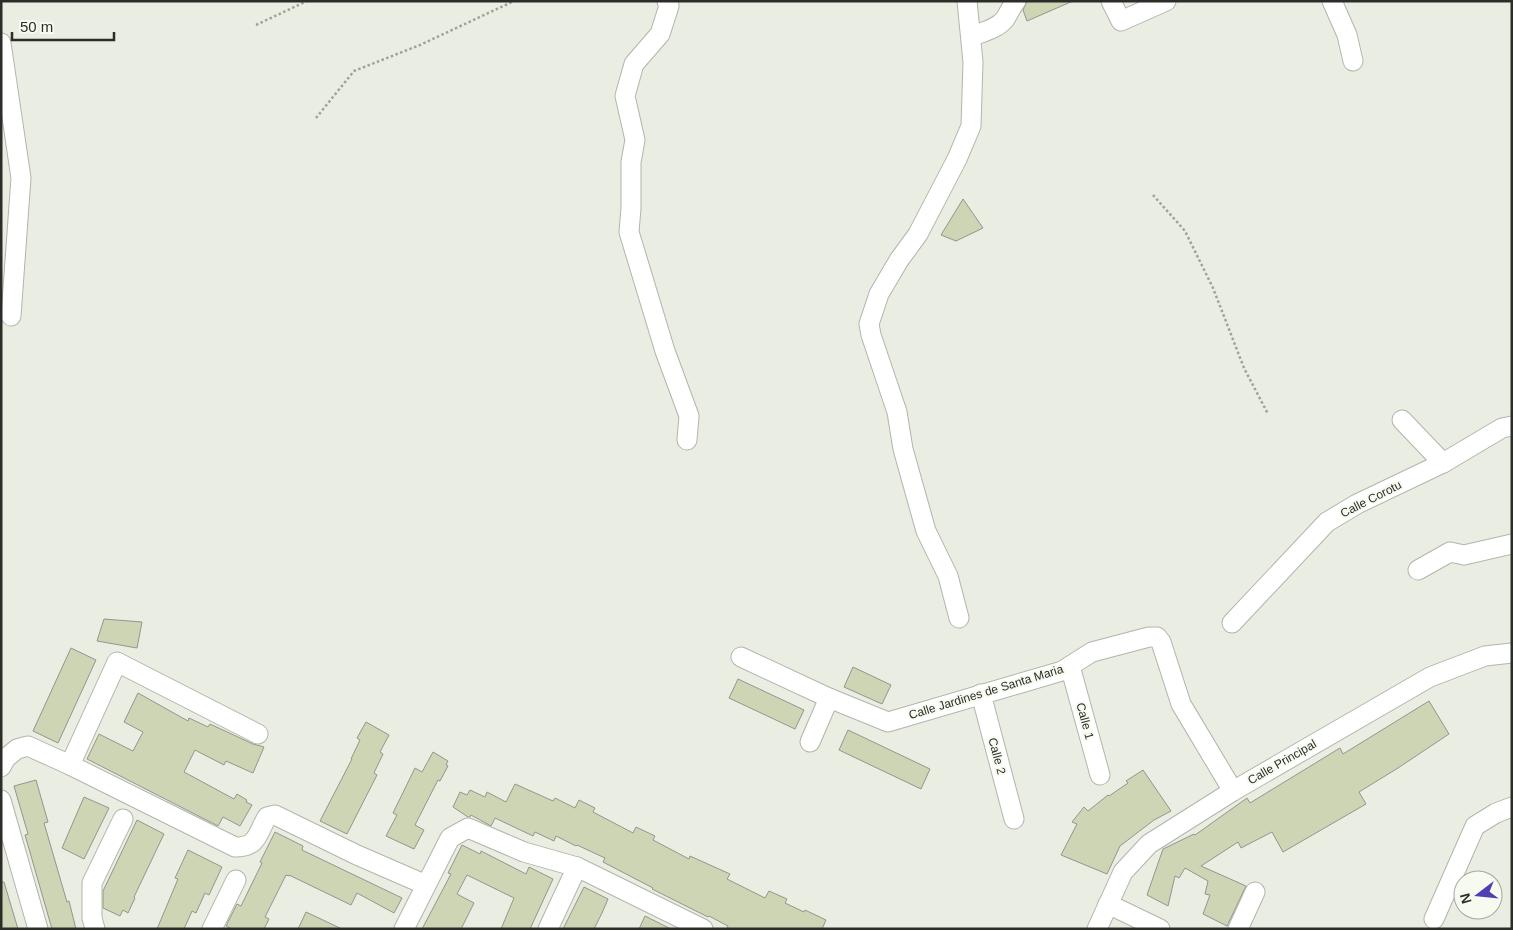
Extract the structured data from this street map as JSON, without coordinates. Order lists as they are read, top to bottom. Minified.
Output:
{"streets":{"street":["Calle Corotu","Calle Jardines de Santa Maria","Calle 1","Calle 2","Calle Principal"]},"crossings":[["Calle Jardines de Santa Maria","Calle 1"],["Calle Jardines de Santa Maria","Calle 2"],["Calle Jardines de Santa Maria","Calle Principal"]],"scale_bar":"50 m","north":"left"}
